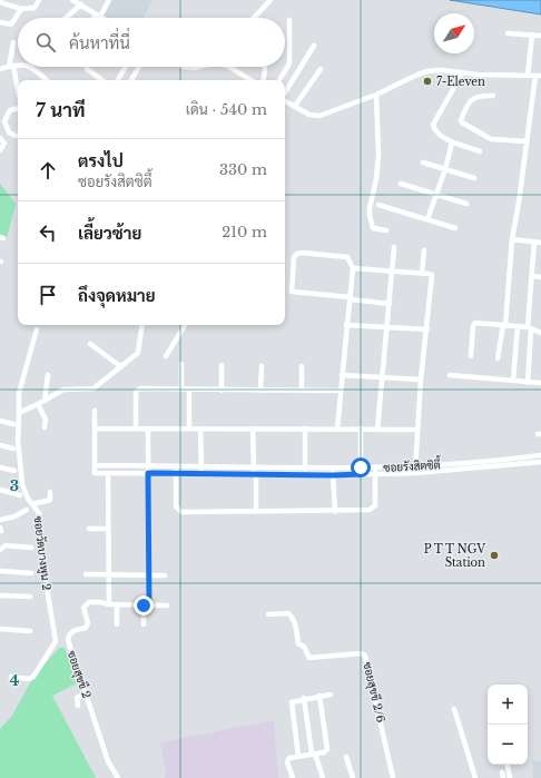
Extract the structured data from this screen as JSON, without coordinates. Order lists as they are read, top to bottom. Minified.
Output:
{"streets":{"street":["ซอยรังสิตซิตี้","ซอยวัดบางพูน 2","ซอยสุขขี 2","ซอยสุขขี 2/6"]},"crossings":[["ซอยวัดบางพูน 2","ซอยสุขขี 2"]],"places":["7-Eleven","P T T NGV Station"],"north":"top right","page":{"search":"ค้นหาที่นี่","heading":["7 นาที","เดิน · 540 m"],"list":[["ตรงไป","ซอยรังสิตซิตี้","330 m"],["เลี้ยวซ้าย","210 m"],"ถึงจุดหมาย"],"map_buttons":["+","−"]},"grid":{"rows":["3","4"]}}
